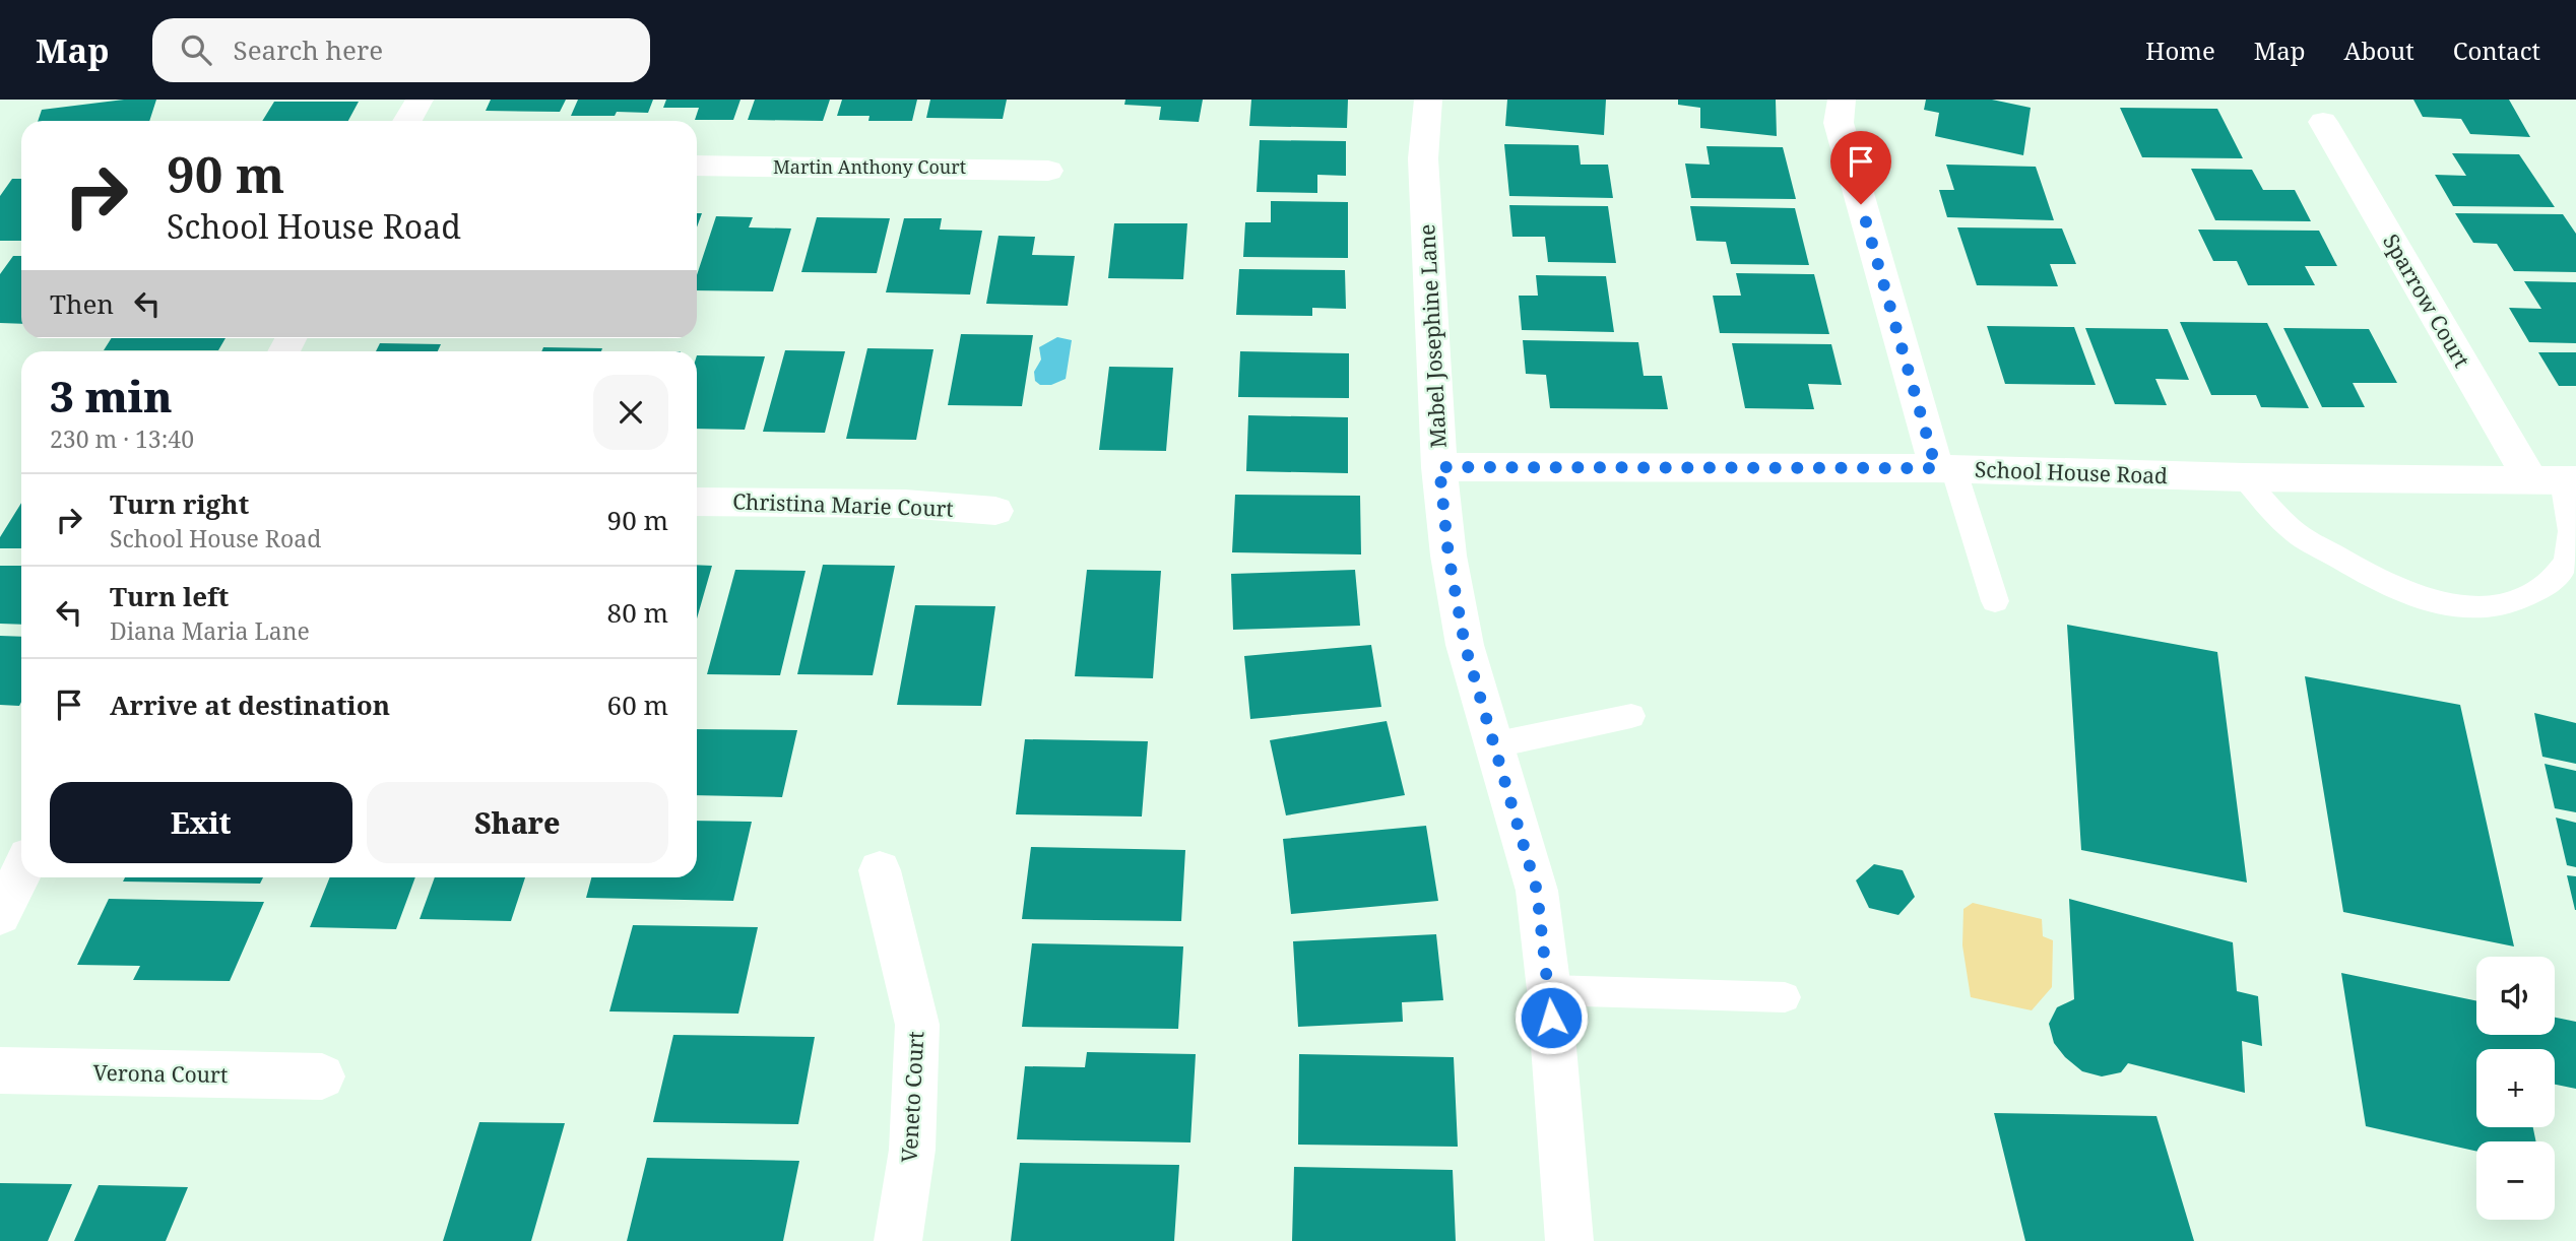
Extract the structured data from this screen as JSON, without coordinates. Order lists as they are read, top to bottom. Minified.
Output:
{"streets":{"street":["Martin Anthony Court","Sparrow Court","Mabel Josephine Lane","School House Road","Christina Marie Court","Verona Court","Veneto Court"]},"crossings":[["Sparrow Court","School House Road"],["Mabel Josephine Lane","School House Road"]],"page":{"header":"Map","search":"Search here","nav":["Home","Map","About","Contact"],"turn":["90 m","School House Road"],"then":"Then","heading":["3 min","230 m · 13:40"],"list":[{"name":"Turn right","note":"School House Road","value":"90 m"},{"name":"Turn left","note":"Diana Maria Lane","value":"80 m"},{"name":"Arrive at destination","value":"60 m"}],"buttons":["Exit","Share"],"map_buttons":["+","−"]}}
